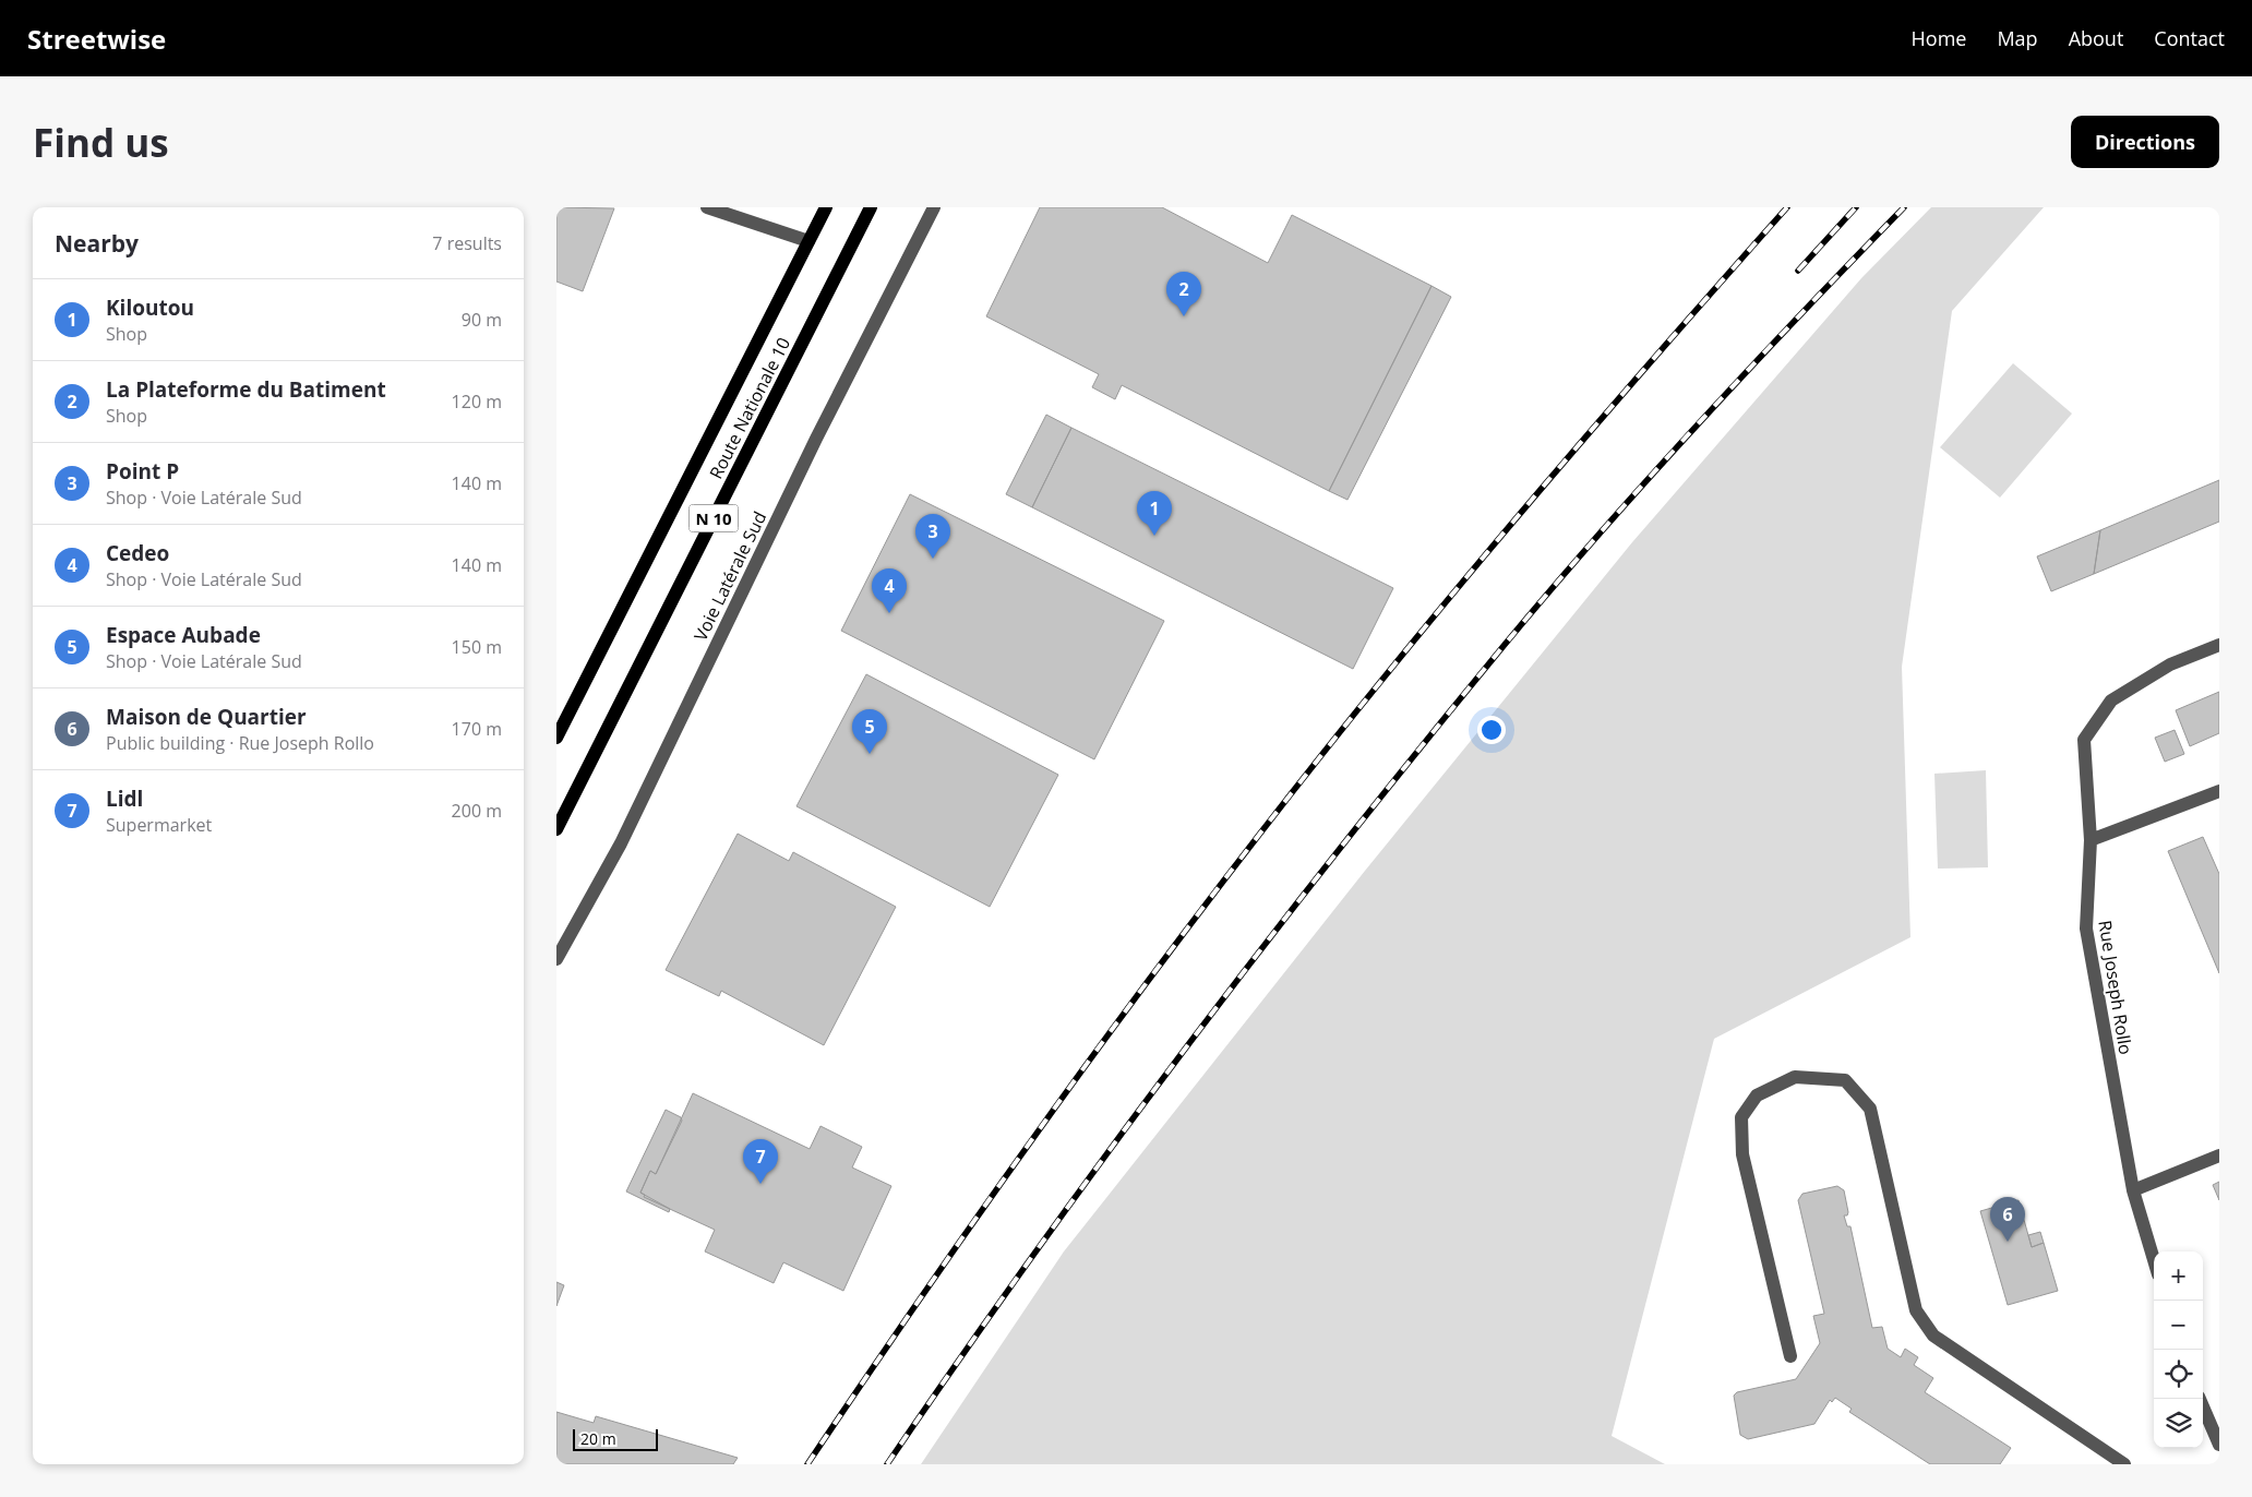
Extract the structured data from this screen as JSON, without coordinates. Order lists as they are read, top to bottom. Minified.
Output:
{"streets":{"main road":["Route Nationale 10","N 10"],"street":["Voie Latérale Sud","Rue Joseph Rollo"]},"scale_bar":"20 m","page":{"header":"Streetwise","nav":["Home","Map","About","Contact"],"buttons":"Directions","title":"Find us","heading":["Nearby","7 results"],"pins":["2","1","3","4","5","7","6"],"list":[{"mark":"1","name":"Kiloutou","note":"Shop","value":"90 m"},{"mark":"2","name":"La Plateforme du Batiment","note":"Shop","value":"120 m"},{"mark":"3","name":"Point P","note":"Shop · Voie Latérale Sud","value":"140 m"},{"mark":"4","name":"Cedeo","note":"Shop · Voie Latérale Sud","value":"140 m"},{"mark":"5","name":"Espace Aubade","note":"Shop · Voie Latérale Sud","value":"150 m"},{"mark":"6","name":"Maison de Quartier","note":"Public building · Rue Joseph Rollo","value":"170 m"},{"mark":"7","name":"Lidl","note":"Supermarket","value":"200 m"}],"map_buttons":["+","−"],"scale":"20 m"}}
